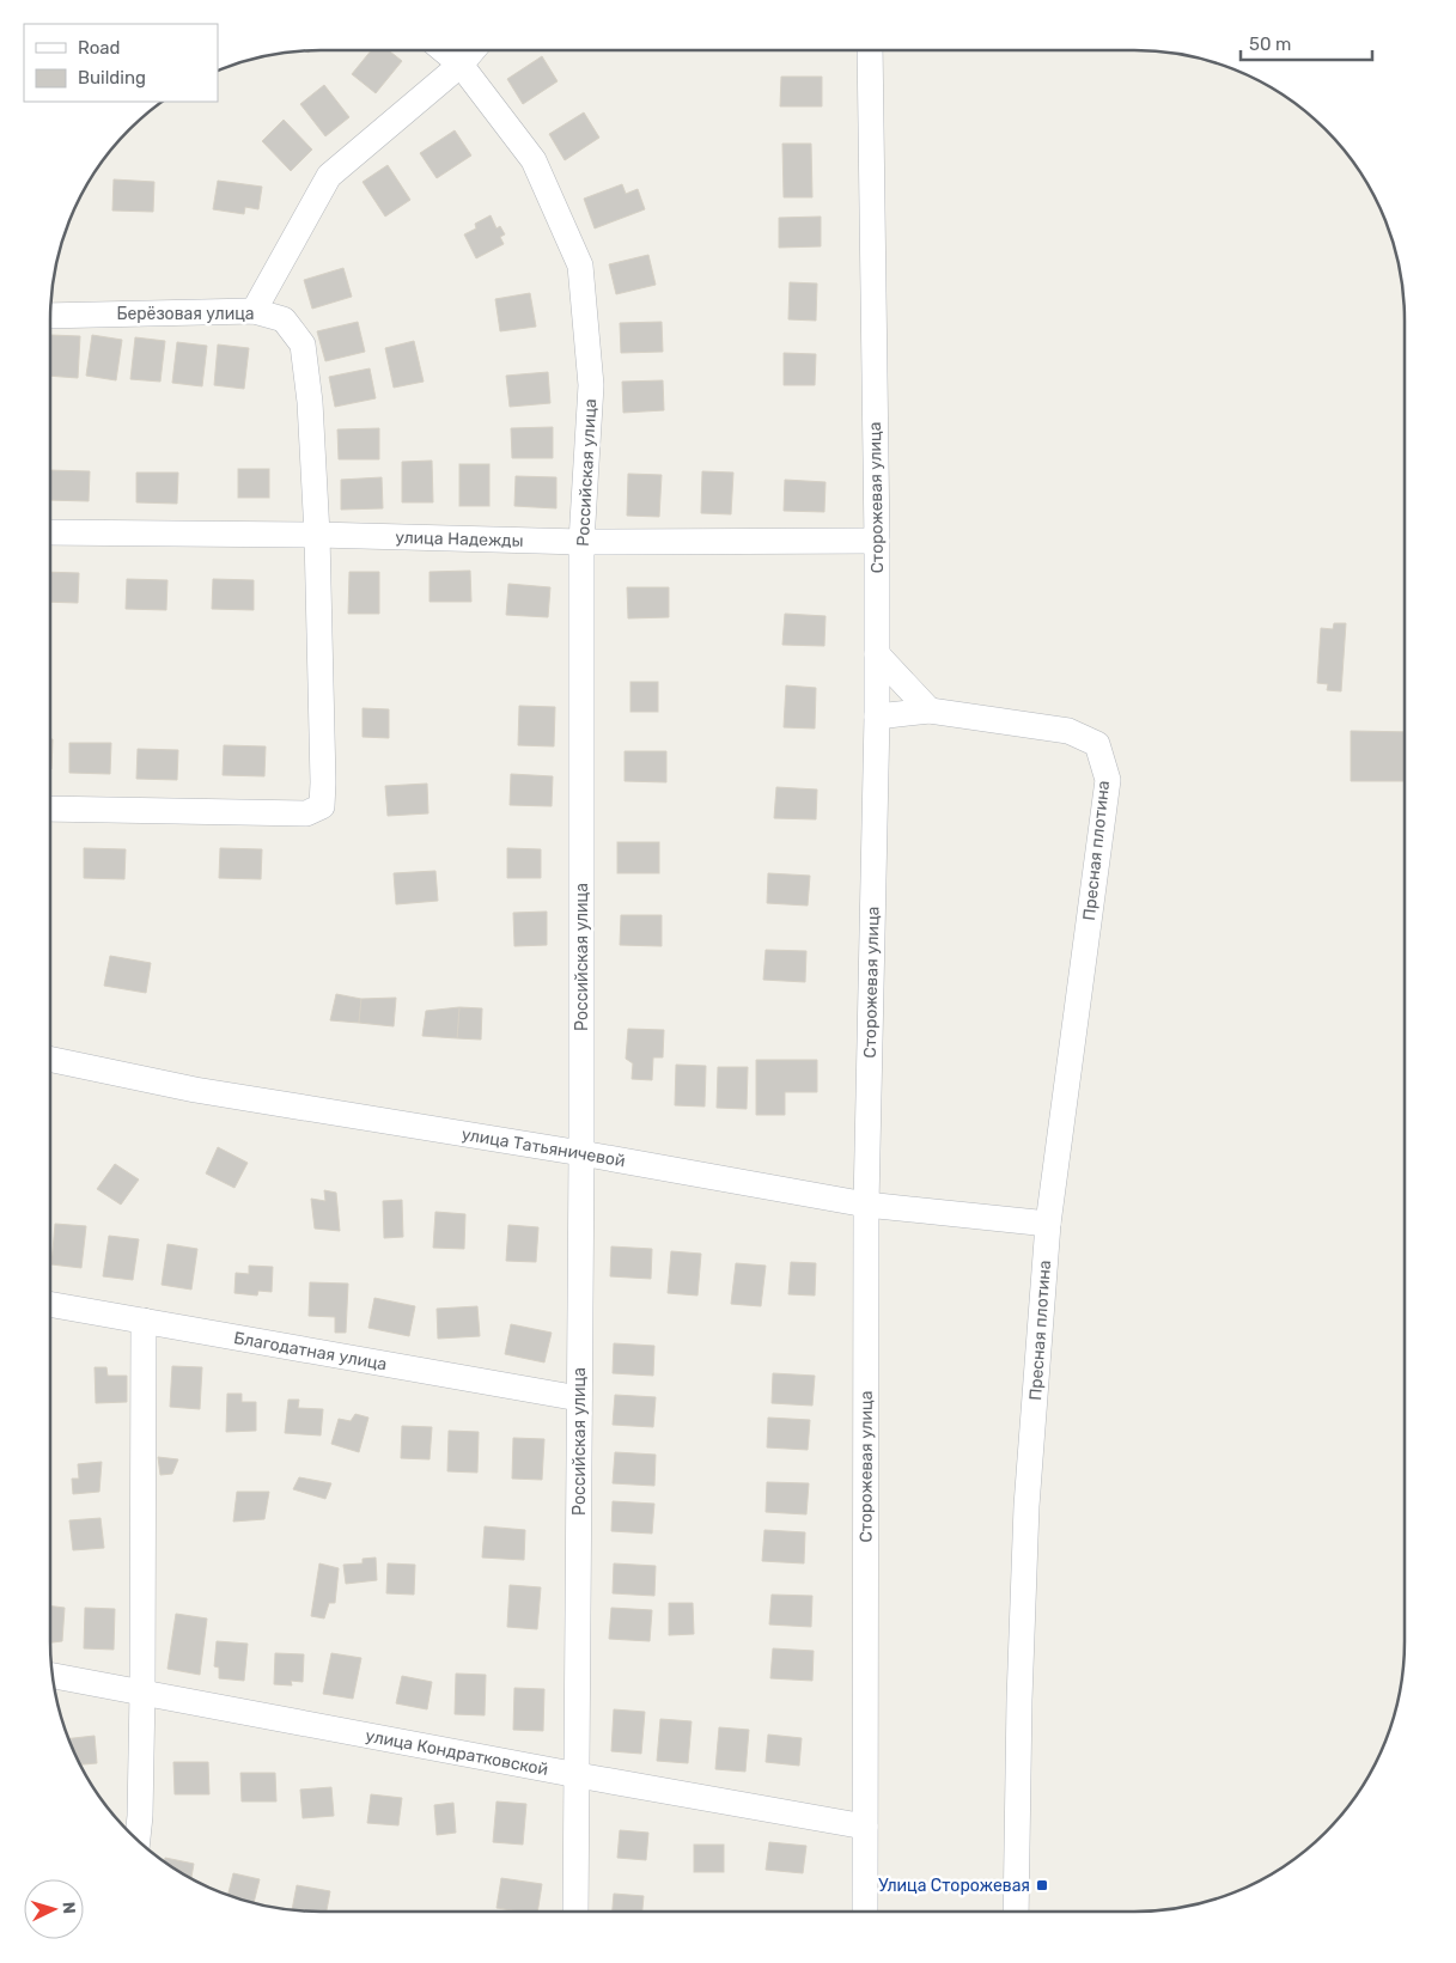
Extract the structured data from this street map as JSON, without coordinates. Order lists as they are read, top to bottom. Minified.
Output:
{"streets":{"street":["Берёзовая улица","Российская улица","Сторожевая улица","улица Надежды","Пресная плотина","улица Татьяничевой","Благодатная улица","улица Кондратковской"]},"crossings":[["Берёзовая улица","улица Надежды"],["Российская улица","улица Надежды"],["Российская улица","улица Татьяничевой"],["Российская улица","Благодатная улица"],["Российская улица","улица Кондратковской"],["Сторожевая улица","улица Надежды"],["Сторожевая улица","улица Татьяничевой"],["Сторожевая улица","улица Кондратковской"],["Пресная плотина","улица Татьяничевой"]],"places":{"transit":["Улица Сторожевая"]},"legend":["Road","Building"],"scale_bar":"50 m","north":"right"}
